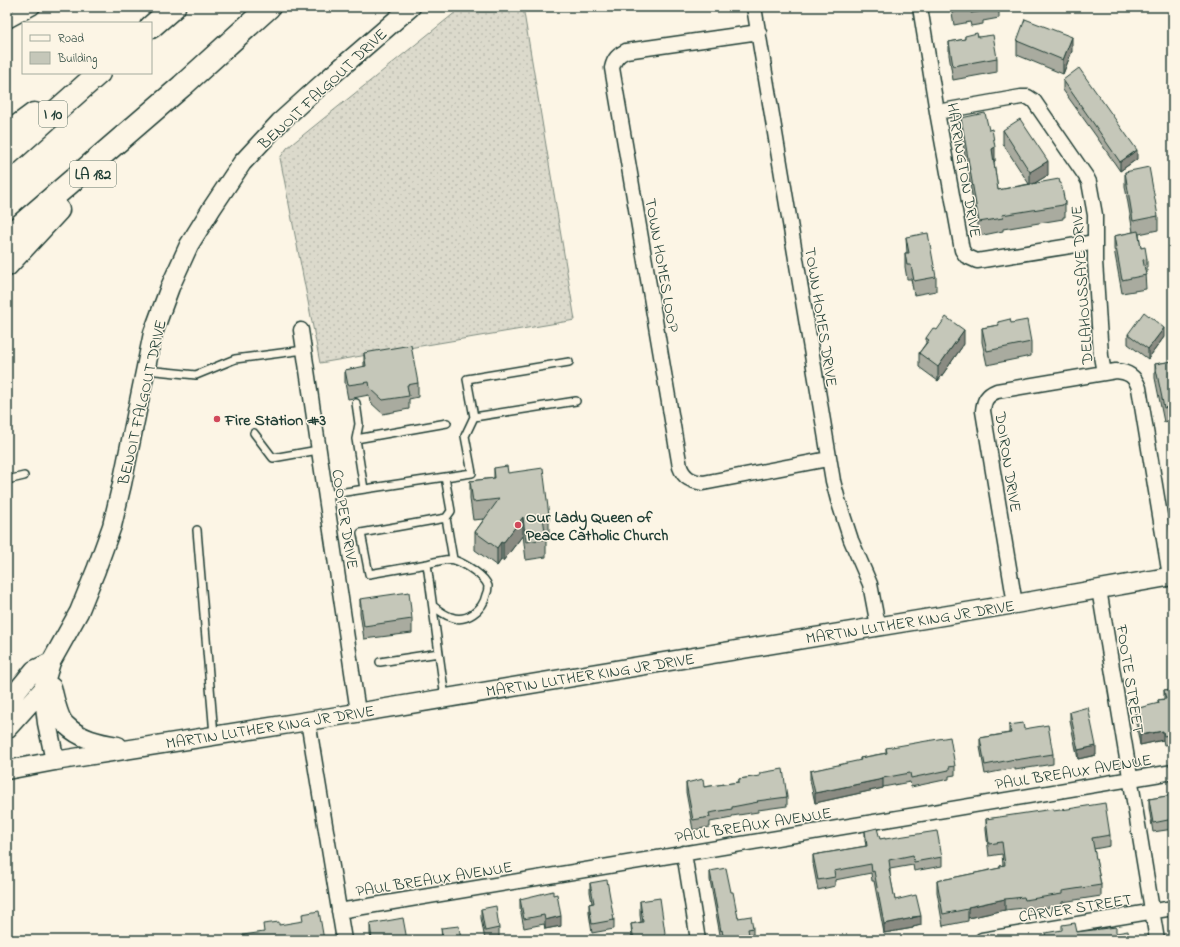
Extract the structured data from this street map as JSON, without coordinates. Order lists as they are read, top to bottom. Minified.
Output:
{"streets":{"highway":["I 10","LA 182"],"street":["BENOIT FALGOUT DRIVE","HARRINGTON DRIVE","TOWN HOMES LOOP","DELAHOUSSAYE DRIVE","TOWN HOMES DRIVE","DOIRON DRIVE","COOPER DRIVE","MARTIN LUTHER KING JR DRIVE","FOOTE STREET","PAUL BREAUX AVENUE","CARVER STREET"]},"crossings":[["HARRINGTON DRIVE","DELAHOUSSAYE DRIVE"],["TOWN HOMES LOOP","TOWN HOMES DRIVE"],["DELAHOUSSAYE DRIVE","DOIRON DRIVE"],["DELAHOUSSAYE DRIVE","MARTIN LUTHER KING JR DRIVE"],["TOWN HOMES DRIVE","MARTIN LUTHER KING JR DRIVE"],["DOIRON DRIVE","MARTIN LUTHER KING JR DRIVE"],["COOPER DRIVE","MARTIN LUTHER KING JR DRIVE"],["MARTIN LUTHER KING JR DRIVE","FOOTE STREET"],["FOOTE STREET","PAUL BREAUX AVENUE"],["FOOTE STREET","CARVER STREET"]],"places":["Fire Station #3","Our Lady Queen of Peace Catholic Church"],"legend":["Road","Building"]}
